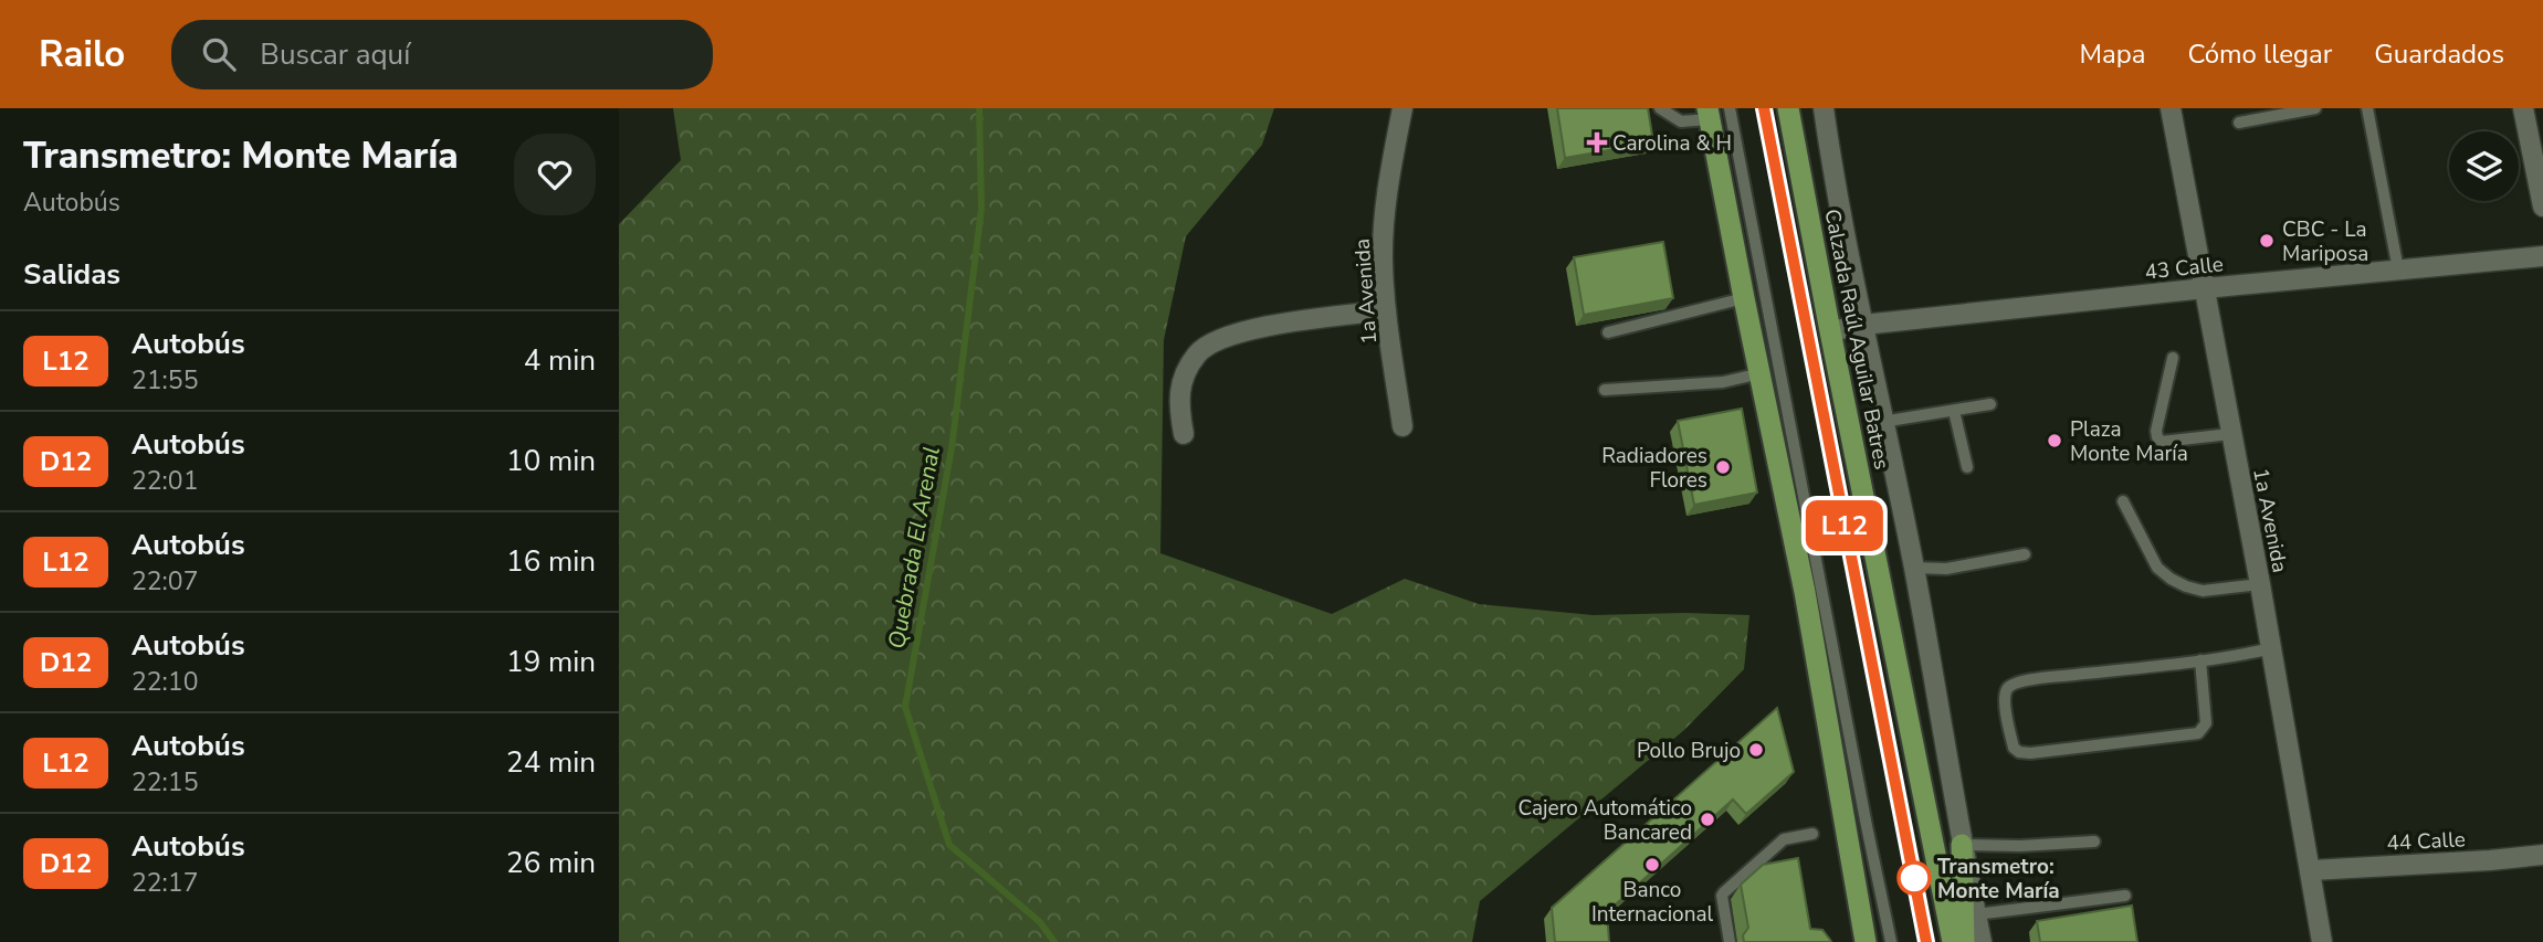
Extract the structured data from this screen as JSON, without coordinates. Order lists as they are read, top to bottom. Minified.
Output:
{"streets":{"highway":["Calzada Raúl Aguilar Batres"],"street":["43 Calle","1a Avenida","44 Calle"]},"crossings":[["43 Calle","1a Avenida"],["43 Calle","Calzada Raúl Aguilar Batres"],["1a Avenida","44 Calle"]],"water":["Quebrada El Arenal"],"places":{"health":["Carolina & H"],"other":["CBC - La Mariposa","Plaza Monte María","Radiadores Flores","Pollo Brujo","Cajero Automático Bancared","Banco Internacional","Transmetro: Monte María"]},"lines":["bus line L12"],"page":{"header":"Railo","search":"Buscar aquí","nav":["Mapa","Cómo llegar","Guardados"],"heading":[["Transmetro: Monte María","Autobús"],"Salidas"],"on_map":"L12","list":[{"mark":"L12","name":"Autobús","note":"21:55","value":"4 min"},{"mark":"D12","name":"Autobús","note":"22:01","value":"10 min"},{"mark":"L12","name":"Autobús","note":"22:07","value":"16 min"},{"mark":"D12","name":"Autobús","note":"22:10","value":"19 min"},{"mark":"L12","name":"Autobús","note":"22:15","value":"24 min"},{"mark":"D12","name":"Autobús","note":"22:17","value":"26 min"}]}}
